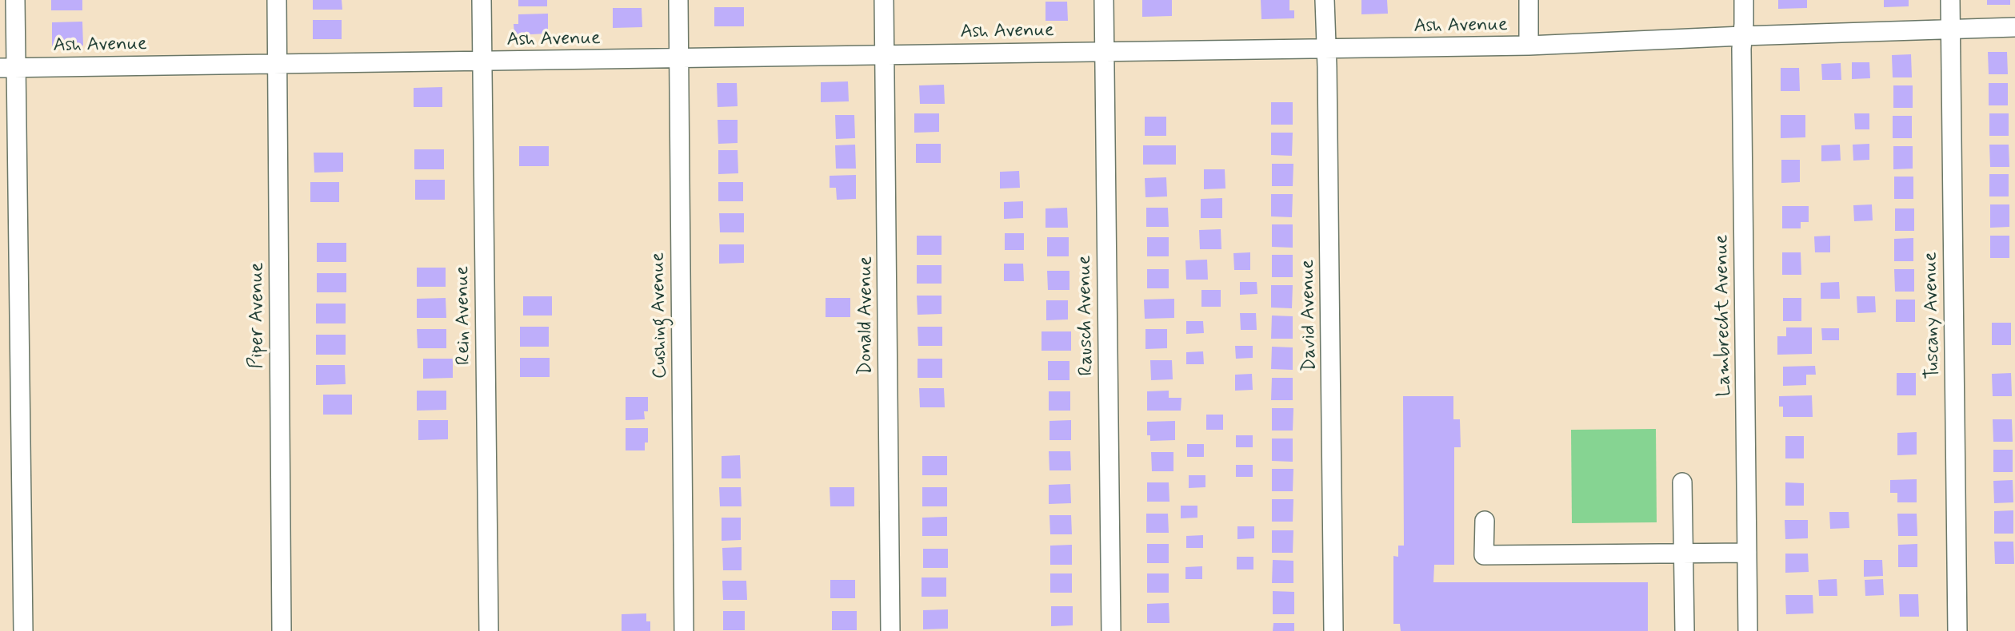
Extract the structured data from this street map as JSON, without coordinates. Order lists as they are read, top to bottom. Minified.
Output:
{"streets":{"street":["Ash Avenue","Piper Avenue","Rein Avenue","Cushing Avenue","Donald Avenue","Rausch Avenue","David Avenue","Lambrecht Avenue","Tuscany Avenue"]},"crossings":[["Ash Avenue","Piper Avenue"],["Ash Avenue","Rein Avenue"],["Ash Avenue","Cushing Avenue"],["Ash Avenue","Donald Avenue"],["Ash Avenue","Rausch Avenue"],["Ash Avenue","David Avenue"],["Ash Avenue","Lambrecht Avenue"],["Ash Avenue","Tuscany Avenue"]]}
